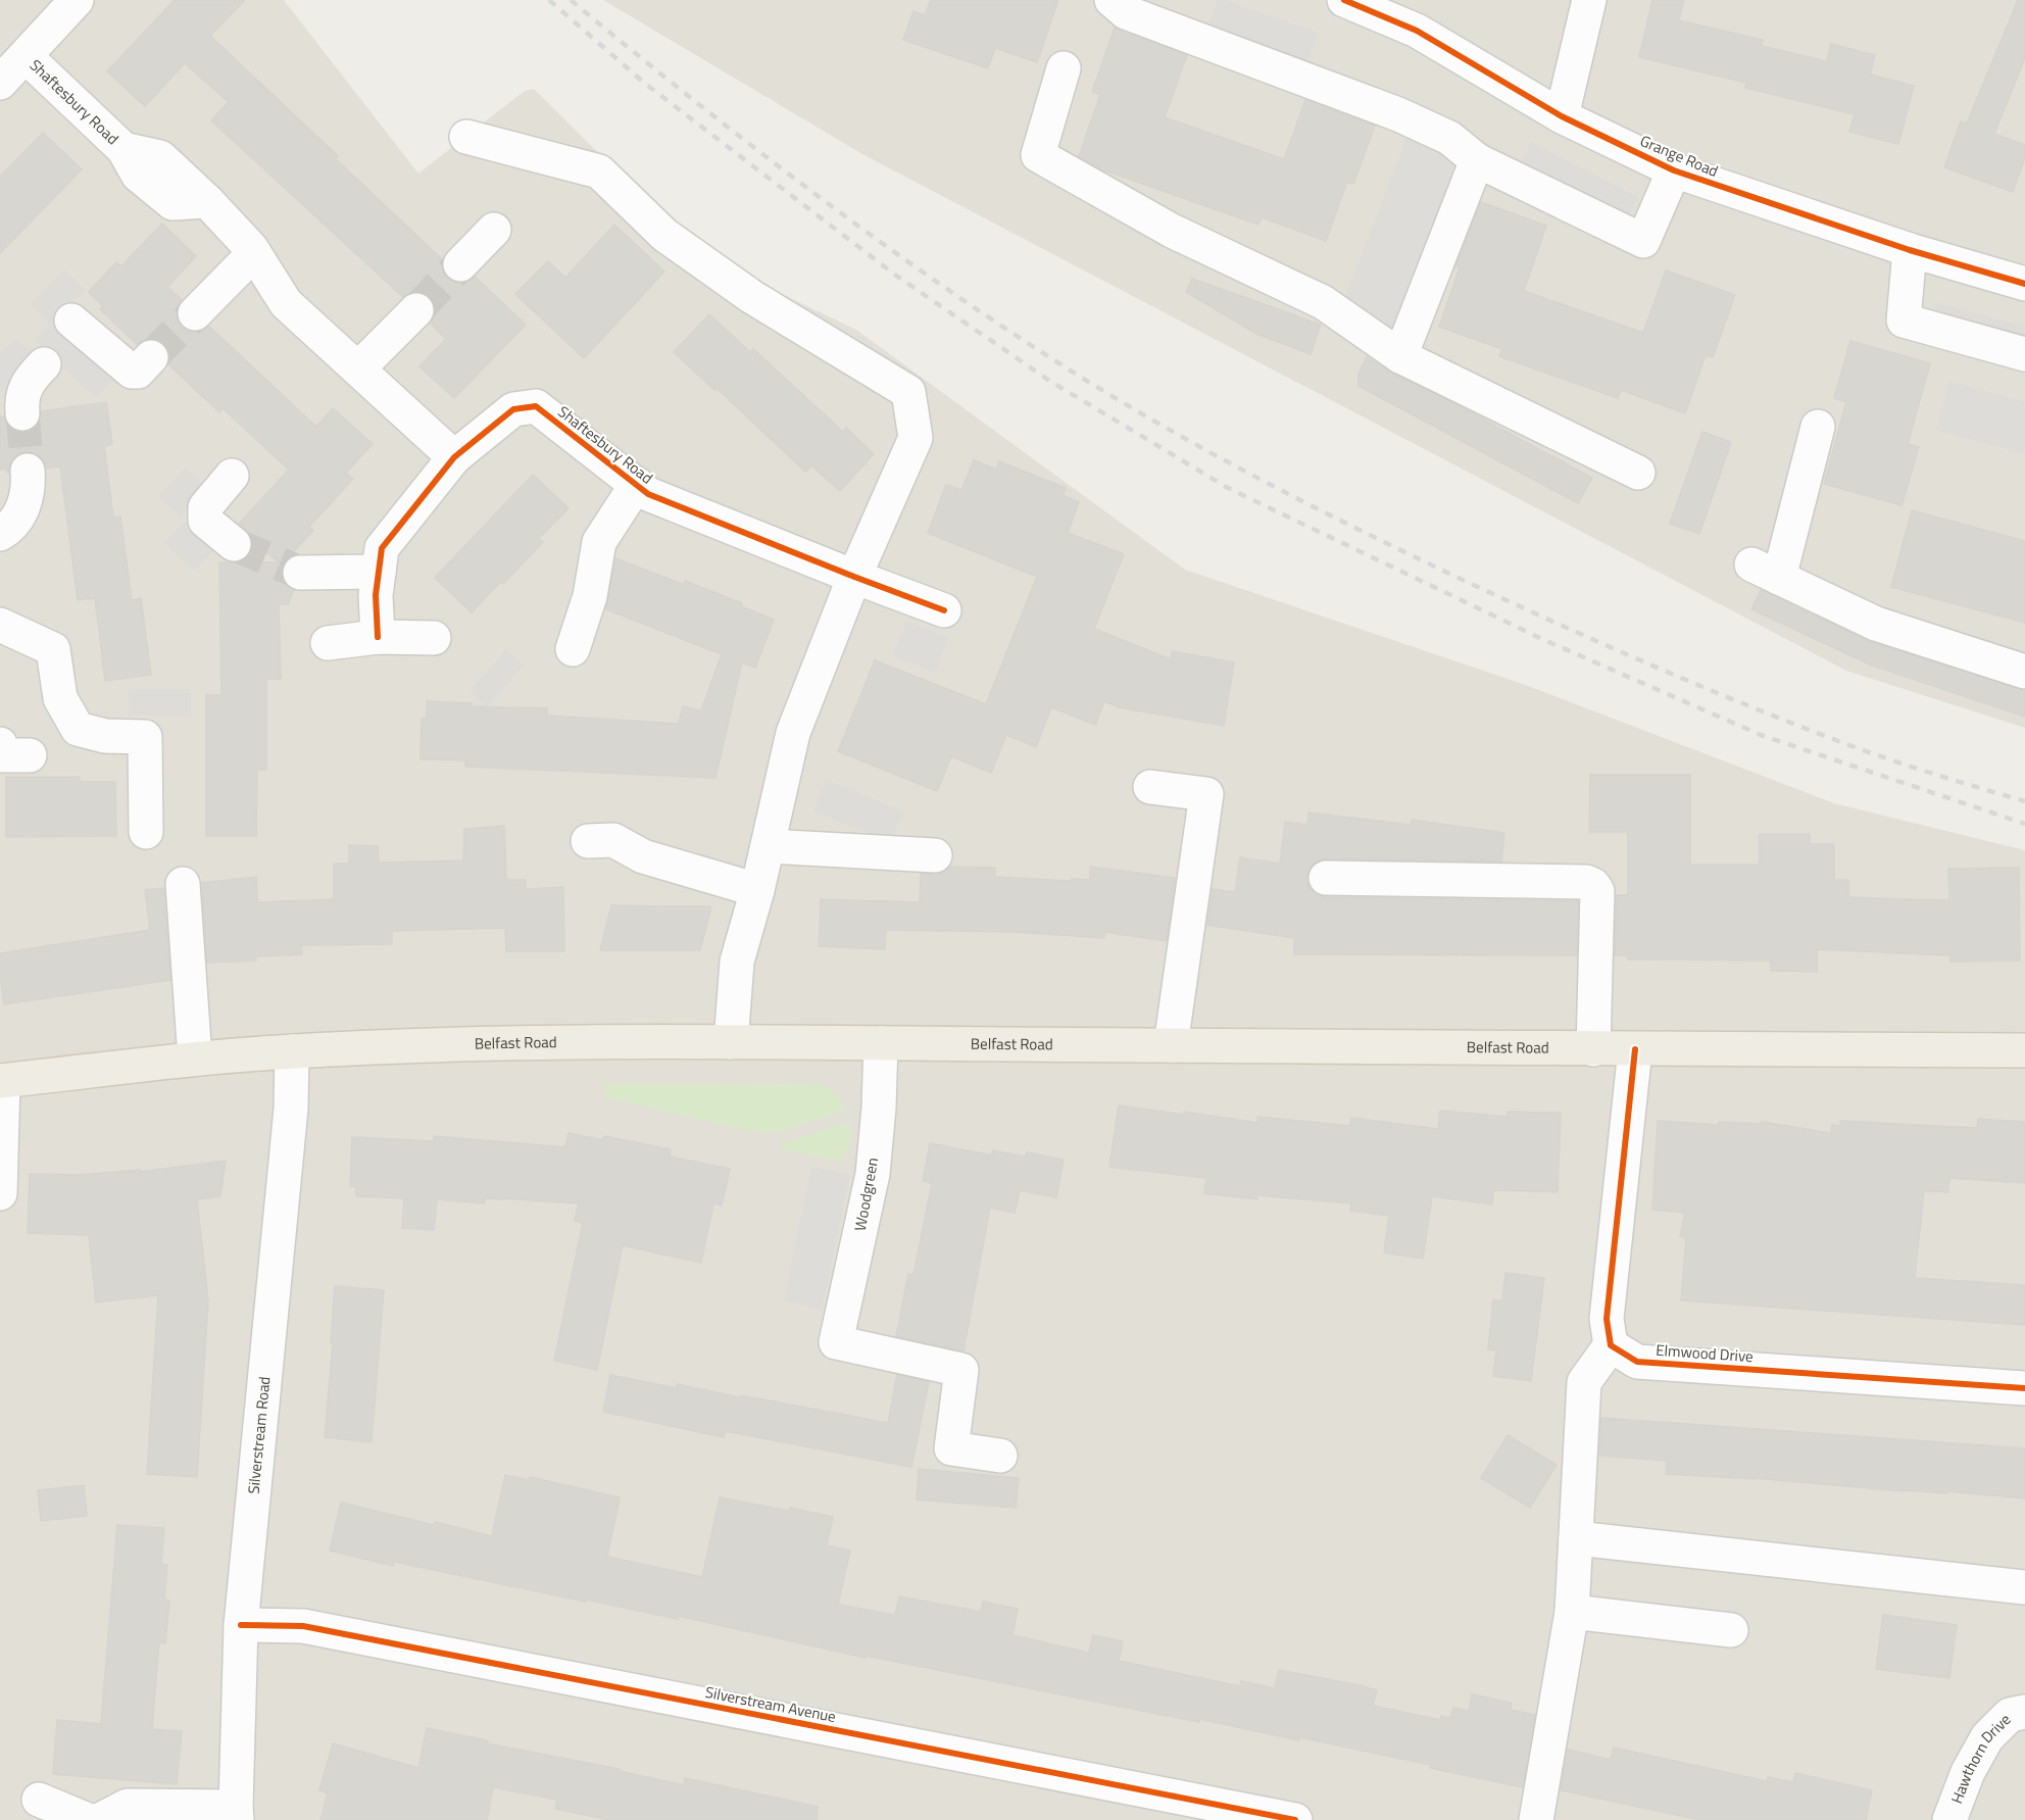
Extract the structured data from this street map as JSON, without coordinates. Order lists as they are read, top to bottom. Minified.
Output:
{"streets":{"main road":["Belfast Road"],"street":["Shaftesbury Road","Grange Road","Woodgreen","Elmwood Drive","Silverstream Road","Silverstream Avenue","Hawthorn Drive"]},"crossings":[["Belfast Road","Woodgreen"],["Belfast Road","Silverstream Road"],["Silverstream Road","Silverstream Avenue"]]}
